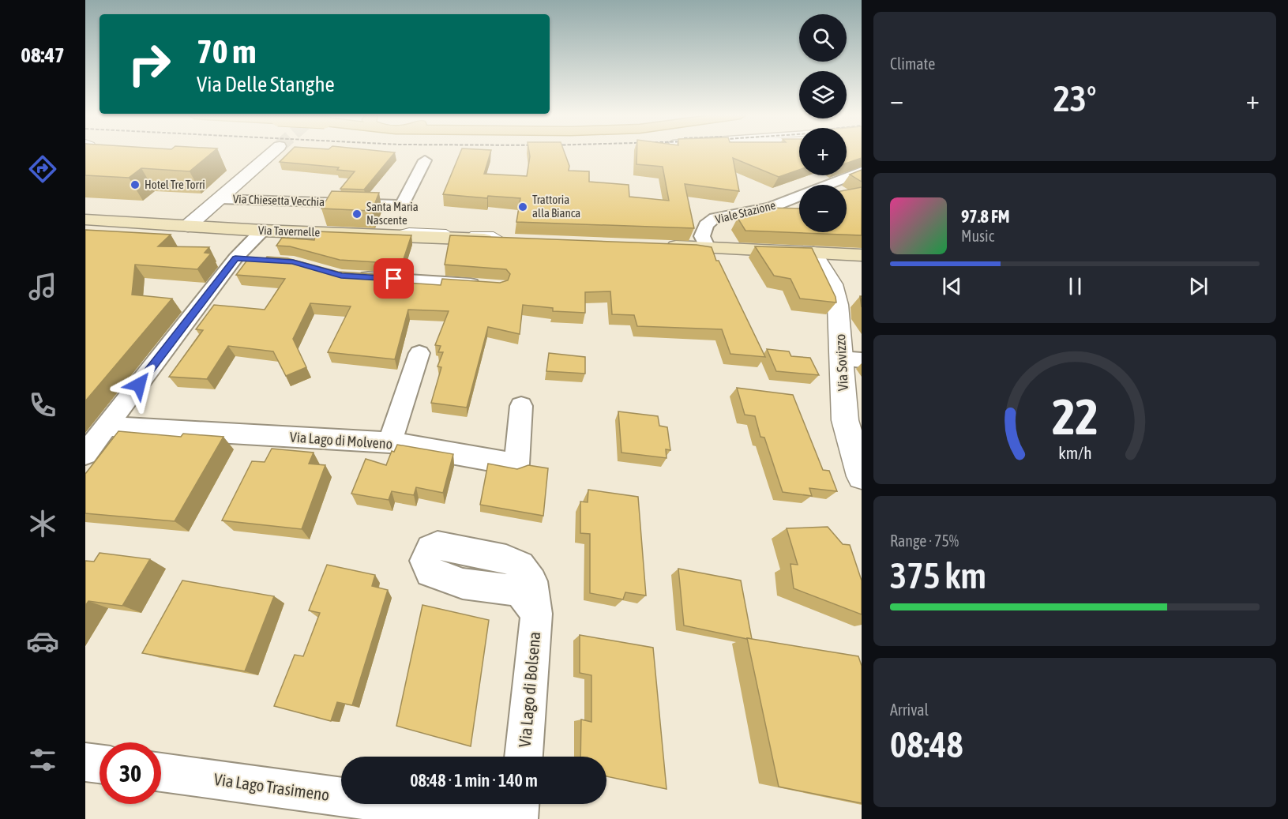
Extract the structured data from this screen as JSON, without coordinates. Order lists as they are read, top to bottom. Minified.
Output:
{"streets":{"main road":["Via Tavernelle"],"street":["Via Chiesetta Vecchia","Viale Stazione","Via Sovizzo","Via Lago di Molveno","Via Lago di Bolsena","Via Lago Trasimeno"]},"places":["Hotel Tre Torri","Trattoria alla Bianca","Santa Maria Nascente"],"page":{"tabs":"08:47","tile":["Climate",["Range · 75%","375 km"],["Arrival","08:48"]],"map_buttons":["+","−"],"turn":["70 m","Via Delle Stanghe"],"heat":["−","23°","+"],"song":["97.8 FM","Music"],"limit":"30","trip":"08:48 · 1 min · 140 m","gauge":["22","km/h"]}}
